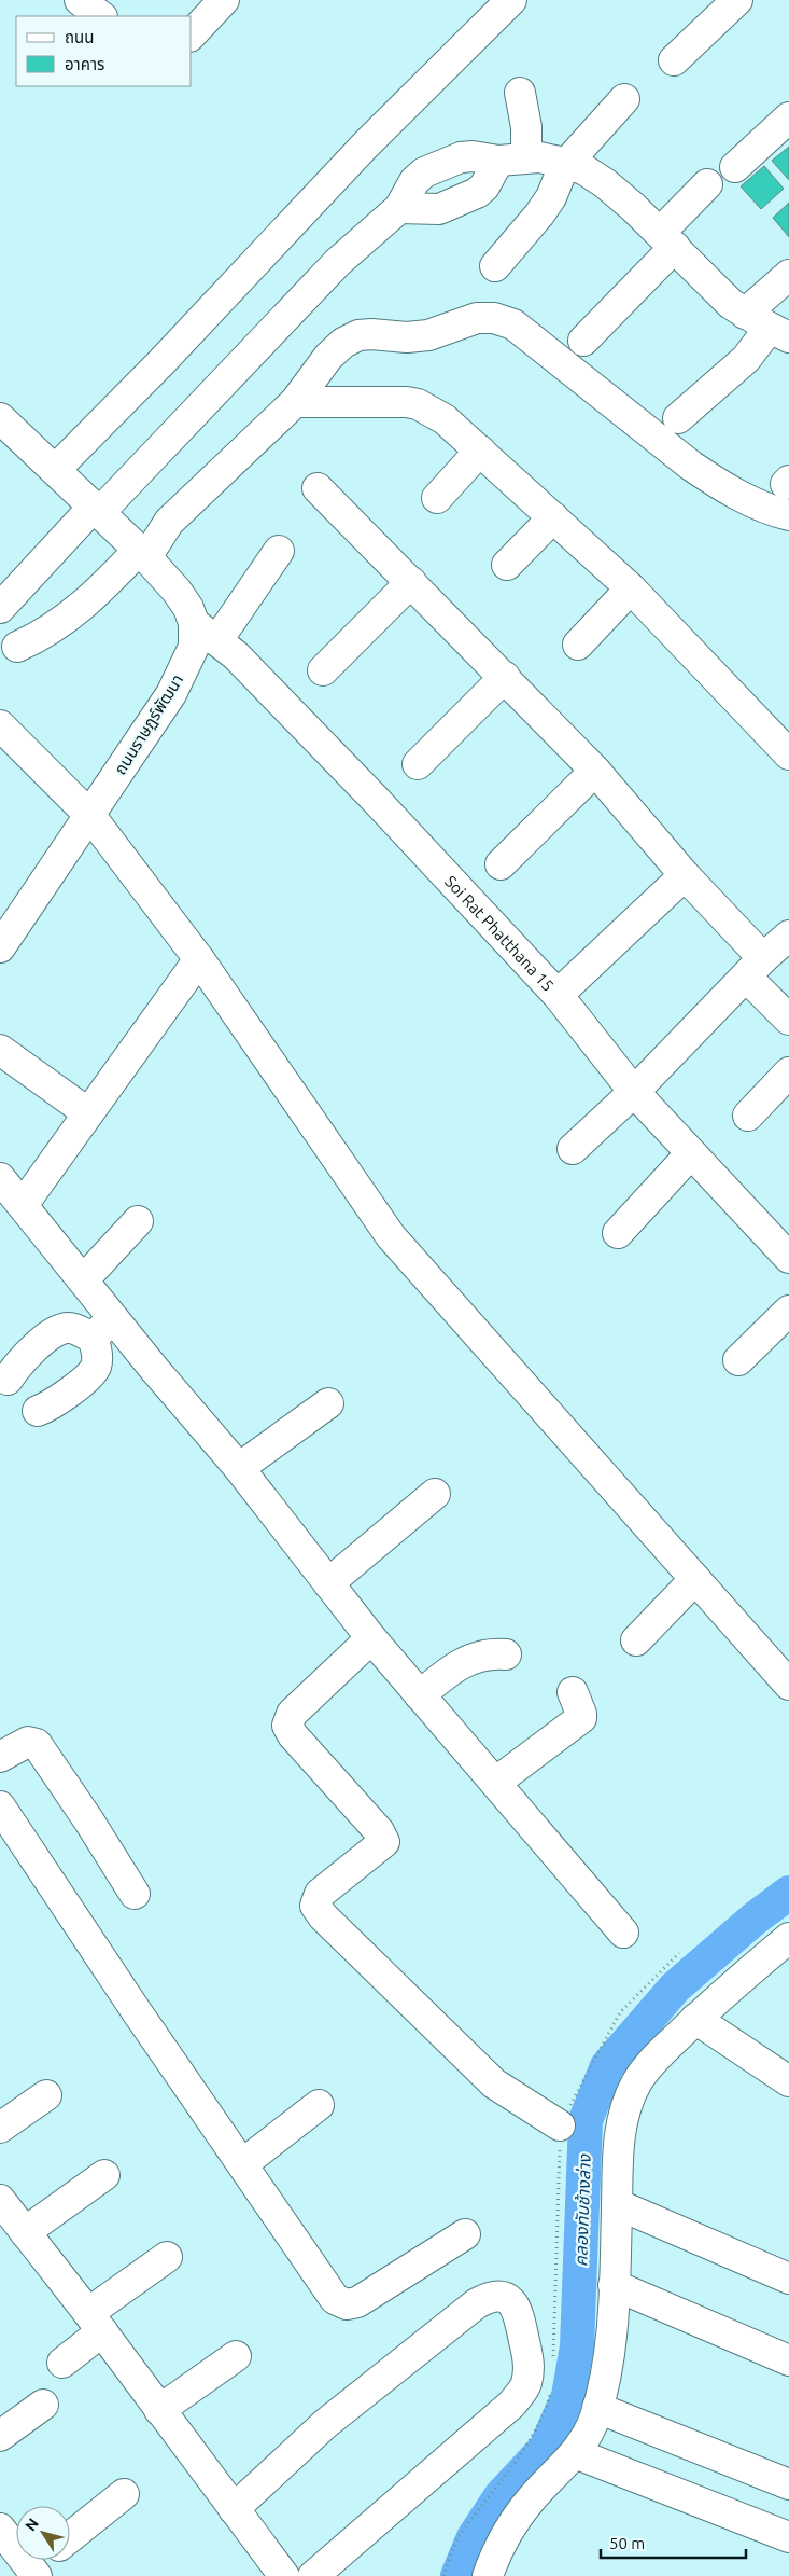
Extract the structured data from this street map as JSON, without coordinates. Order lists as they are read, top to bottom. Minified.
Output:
{"streets":{"street":["ถนนราษฏร์พัฒนา","Soi Rat Phatthana 15"]},"crossings":[["ถนนราษฏร์พัฒนา","Soi Rat Phatthana 15"]],"water":["คลองทับช้างล่าง"],"legend":["ถนน","อาคาร"],"scale_bar":"50 m","north":"top left"}
